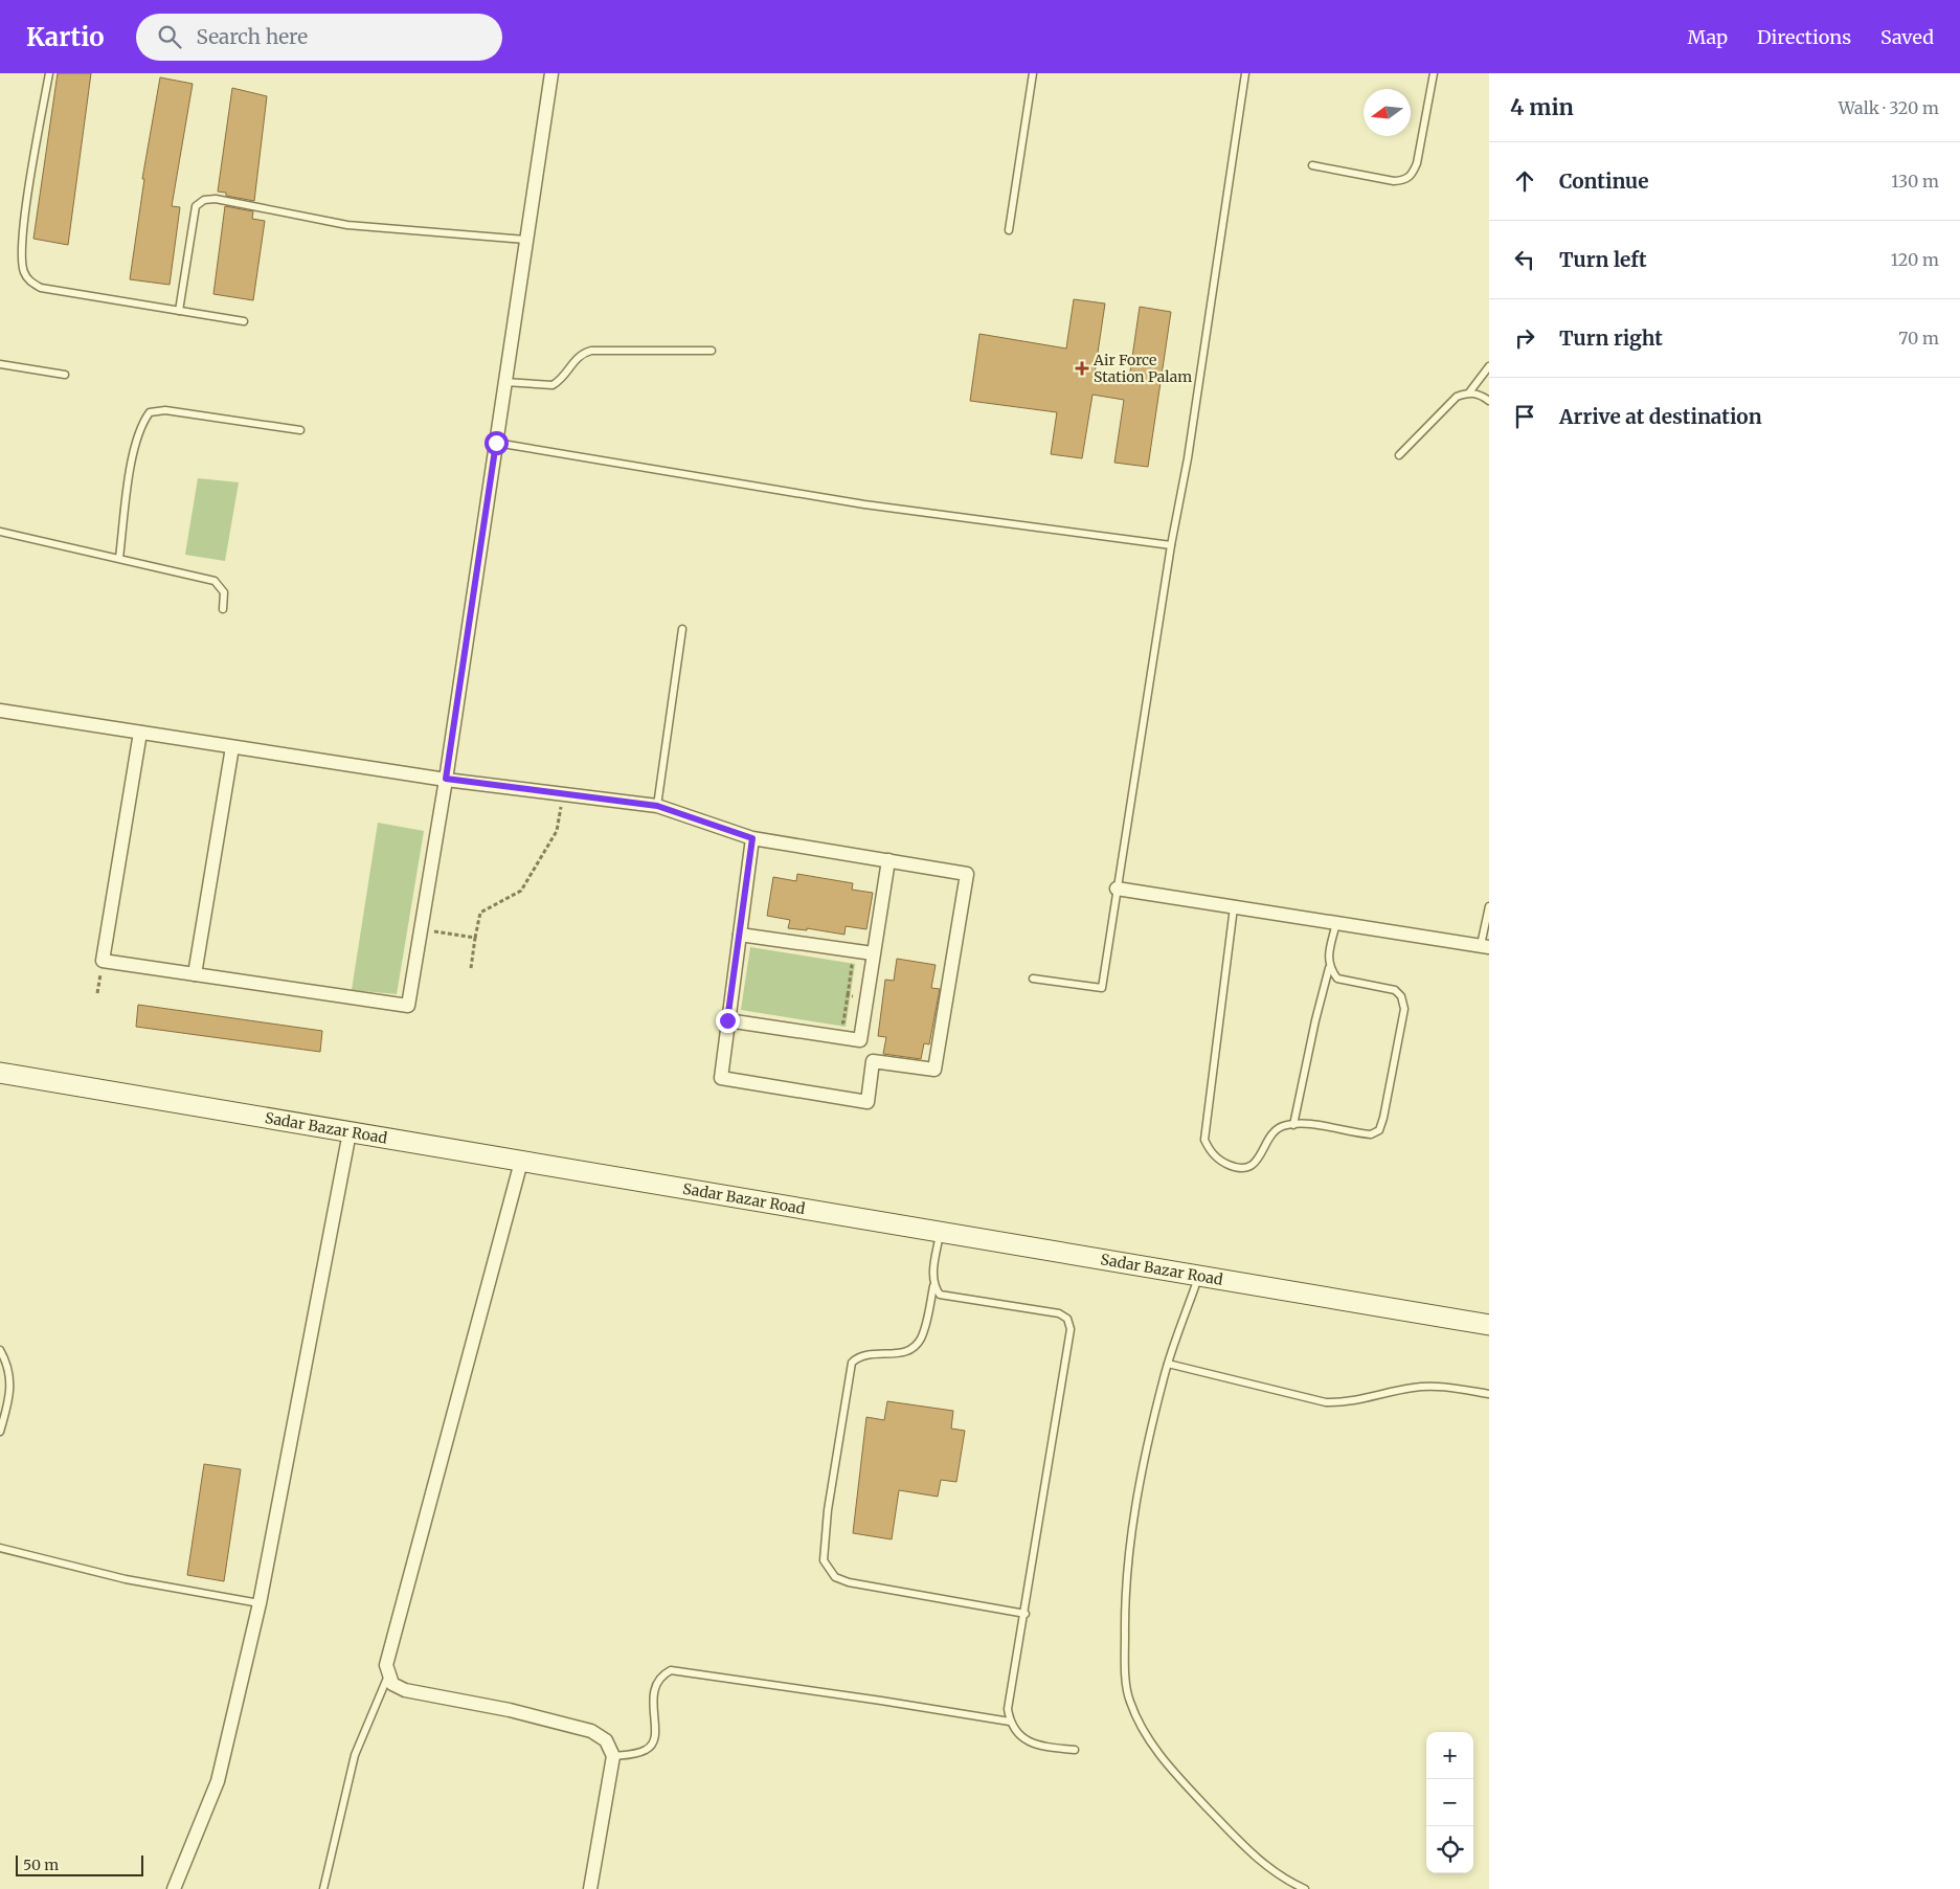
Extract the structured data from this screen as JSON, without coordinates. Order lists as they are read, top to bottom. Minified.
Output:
{"streets":{"street":["Sadar Bazar Road"]},"places":{"health":["Air Force Station Palam"]},"scale_bar":"50 m","north":"left","page":{"header":"Kartio","search":"Search here","nav":["Map","Directions","Saved"],"heading":["4 min","Walk · 320 m"],"list":[["Continue","130 m"],["Turn left","120 m"],["Turn right","70 m"],"Arrive at destination"],"map_buttons":["+","−"],"scale":"50 m"}}
